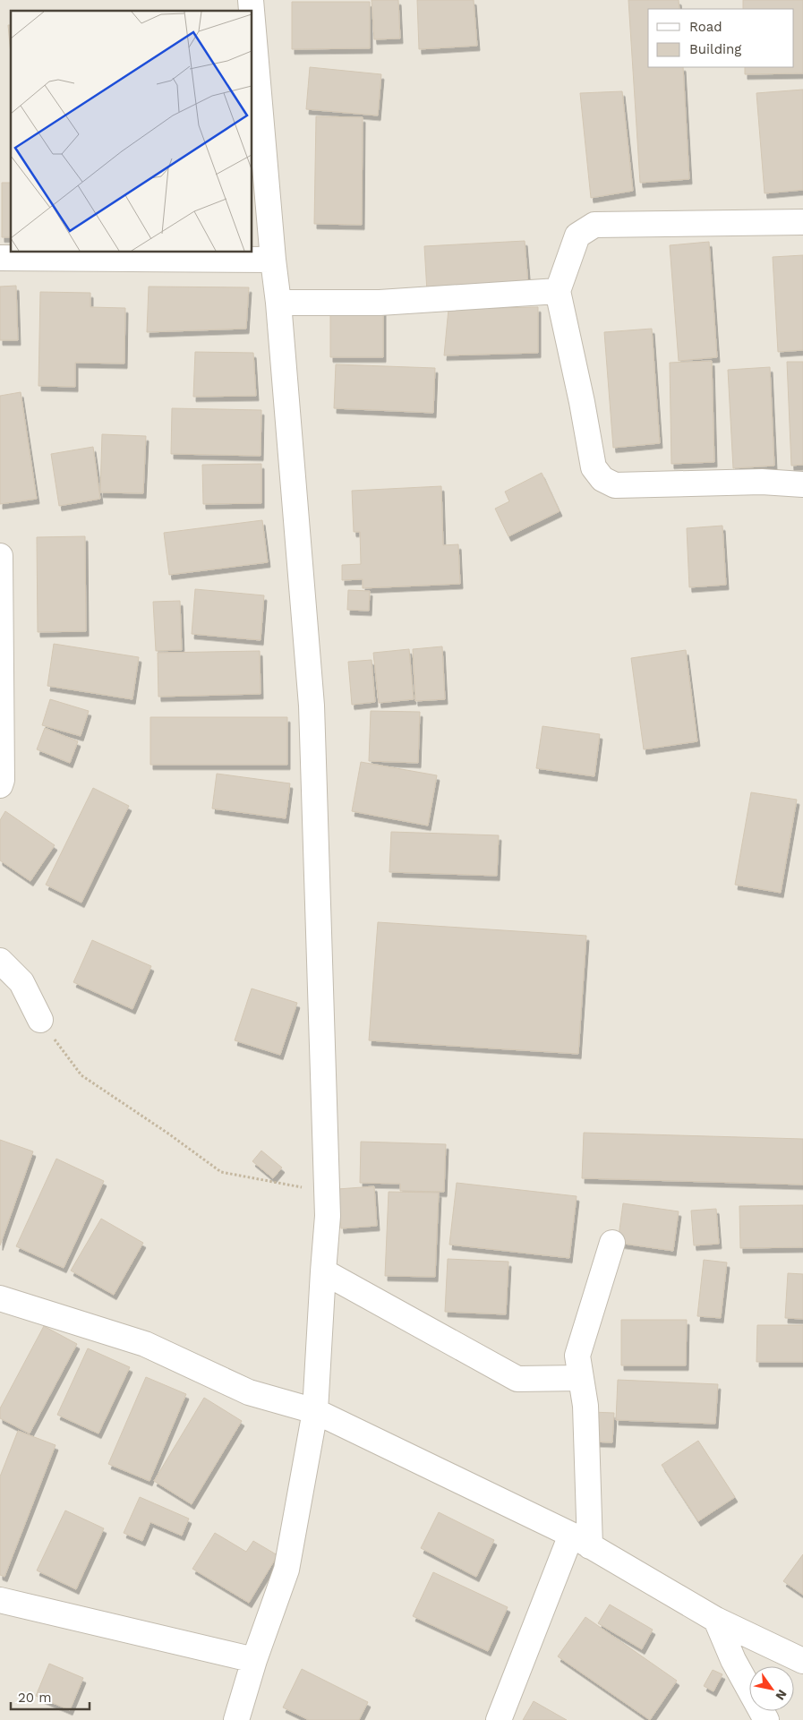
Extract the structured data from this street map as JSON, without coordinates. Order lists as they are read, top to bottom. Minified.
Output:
{"legend":["Road","Building"],"scale_bar":"20 m","north":"bottom right"}
